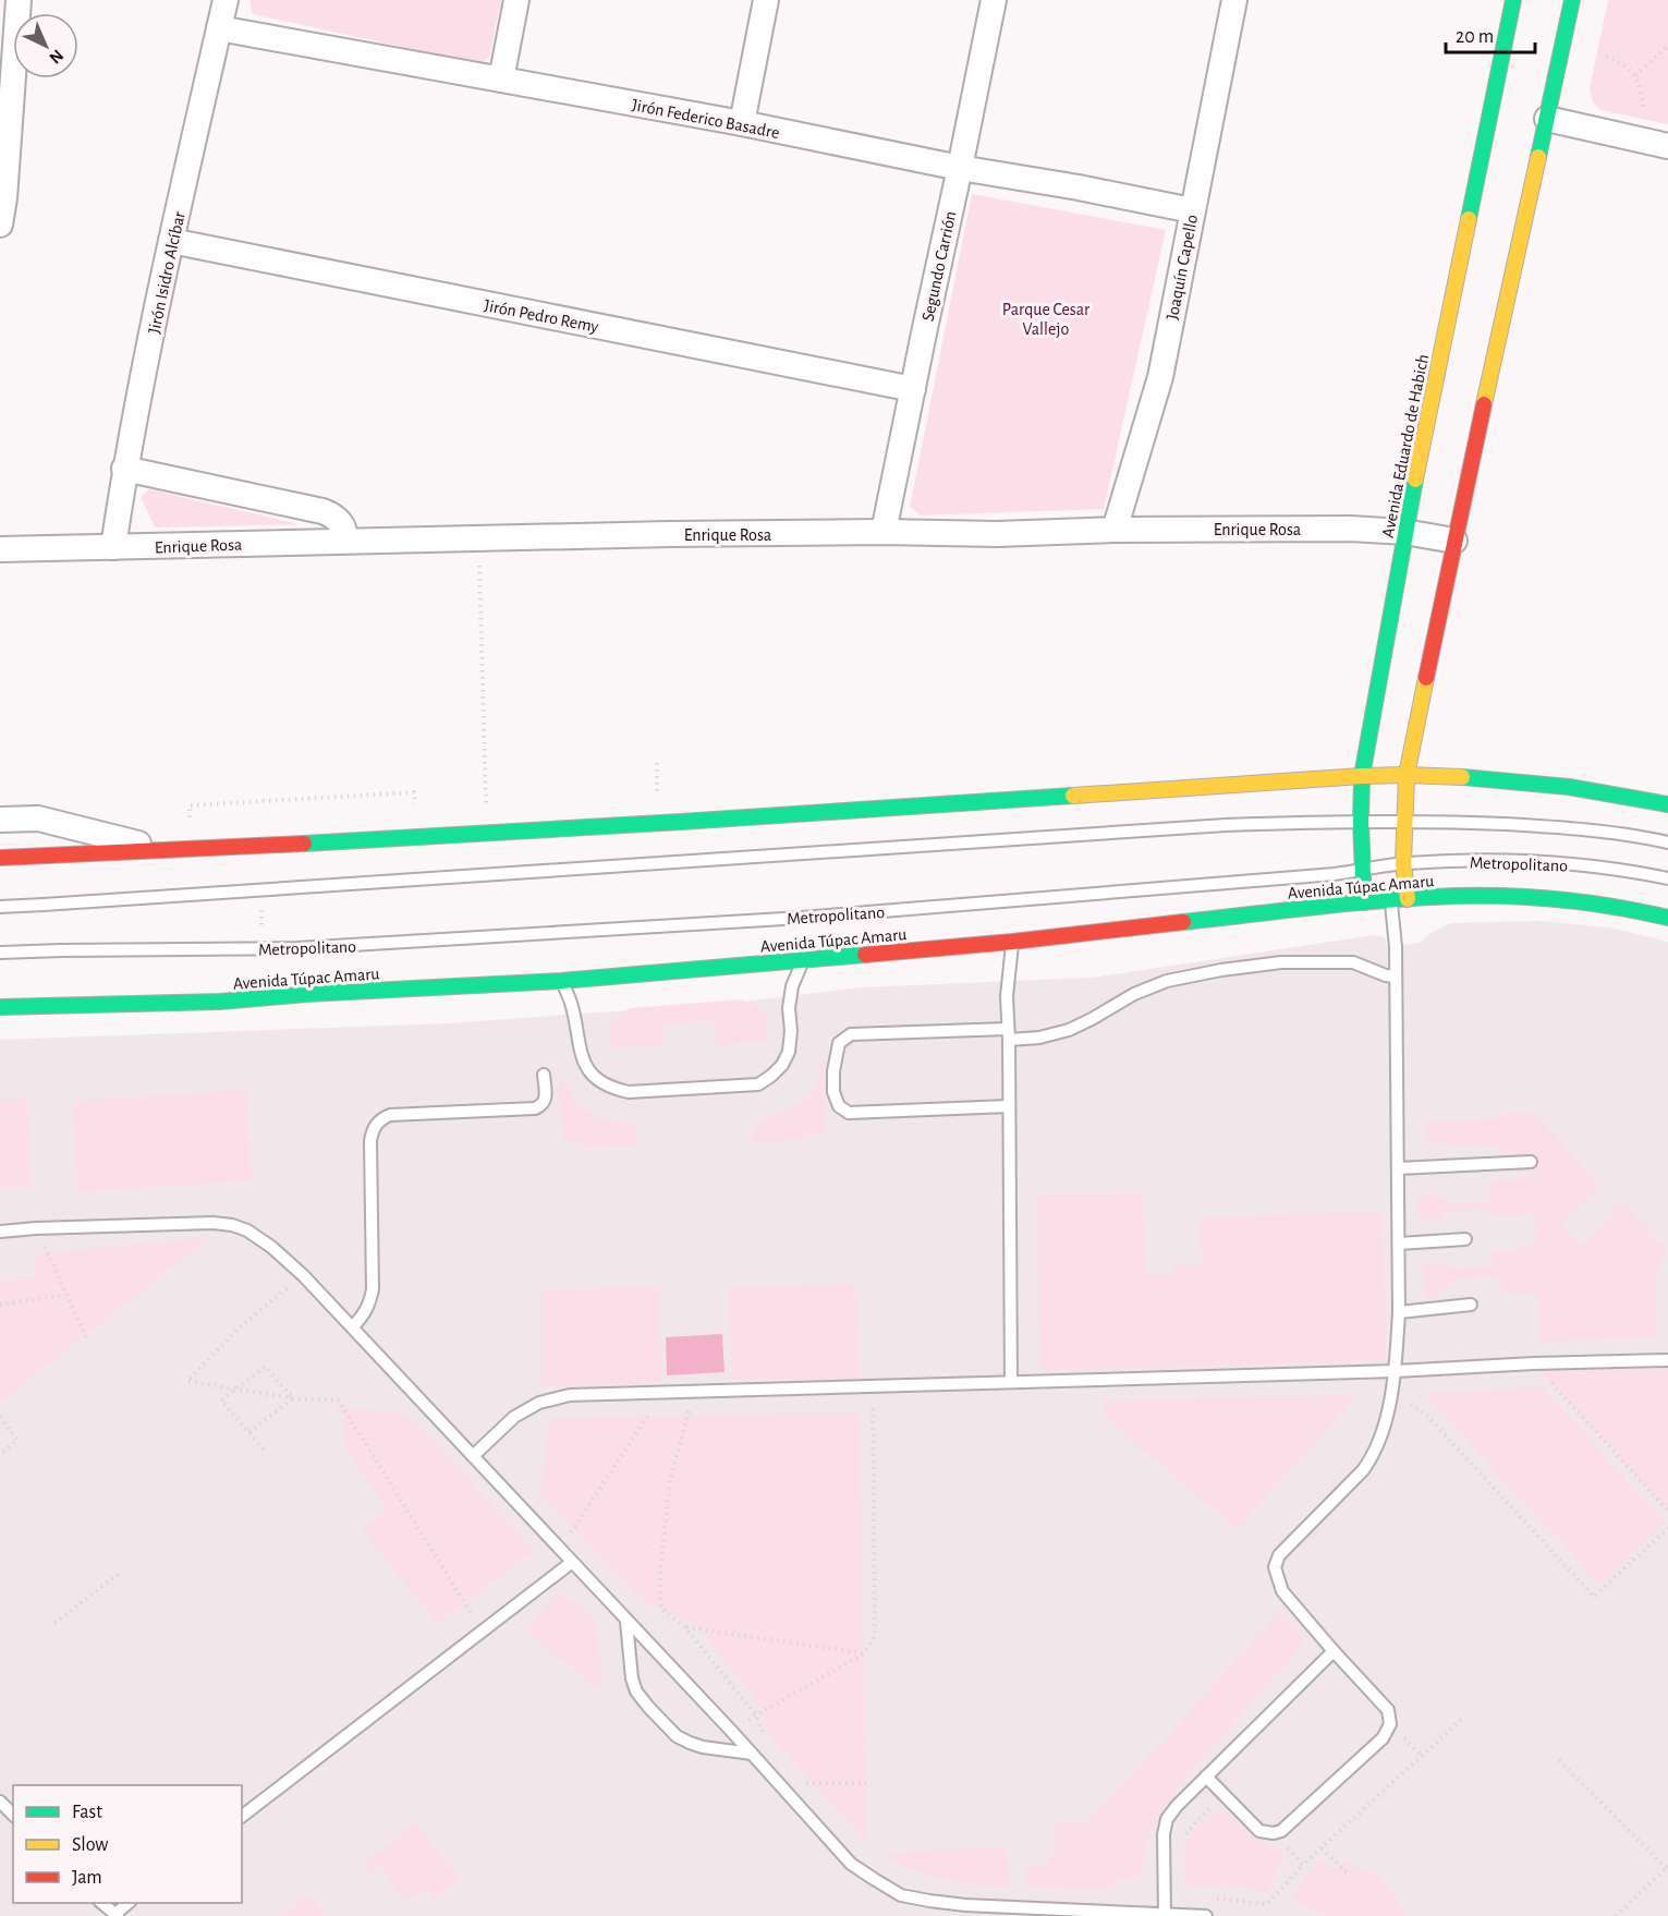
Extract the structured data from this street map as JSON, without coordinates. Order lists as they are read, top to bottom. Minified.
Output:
{"streets":{"main road":["Avenida Eduardo de Habich","Avenida Túpac Amaru"],"street":["Jirón Federico Basadre","Segundo Carrión","Joaquín Capello","Jirón Isidro Alcíbar","Jirón Pedro Remy","Enrique Rosa"],"lane":["Metropolitano"]},"crossings":[["Jirón Federico Basadre","Segundo Carrión"],["Jirón Federico Basadre","Joaquín Capello"],["Jirón Federico Basadre","Jirón Isidro Alcíbar"],["Segundo Carrión","Jirón Pedro Remy"],["Segundo Carrión","Enrique Rosa"],["Joaquín Capello","Enrique Rosa"],["Jirón Isidro Alcíbar","Jirón Pedro Remy"],["Jirón Isidro Alcíbar","Enrique Rosa"],["Avenida Eduardo de Habich","Enrique Rosa"],["Avenida Eduardo de Habich","Metropolitano"],["Avenida Eduardo de Habich","Avenida Túpac Amaru"]],"parks":["Parque Cesar Vallejo"],"legend":["Fast","Slow","Jam"],"scale_bar":"20 m","north":"bottom right"}
